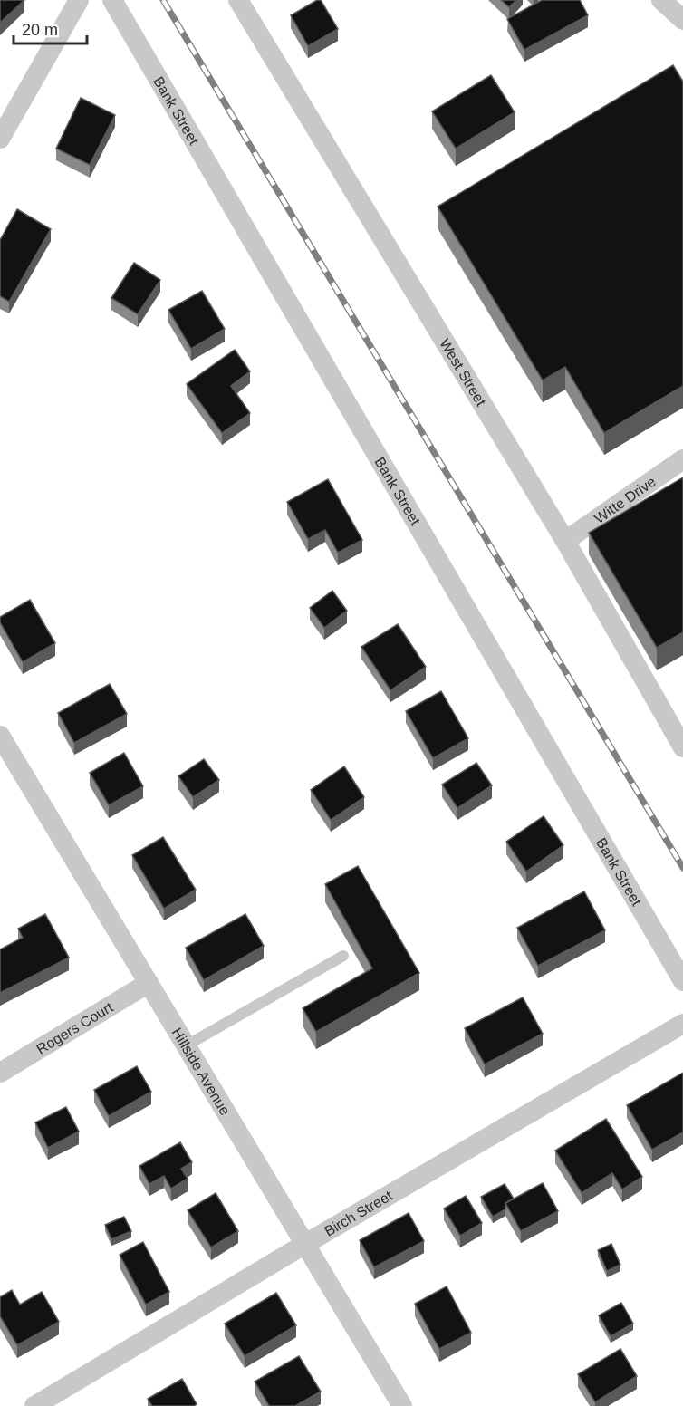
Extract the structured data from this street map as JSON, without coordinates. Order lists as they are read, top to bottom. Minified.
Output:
{"streets":{"street":["Bank Street","West Street","Witte Drive","Rogers Court","Hillside Avenue","Birch Street"]},"crossings":[["West Street","Witte Drive"],["Rogers Court","Hillside Avenue"],["Hillside Avenue","Birch Street"]],"scale_bar":"20 m"}
